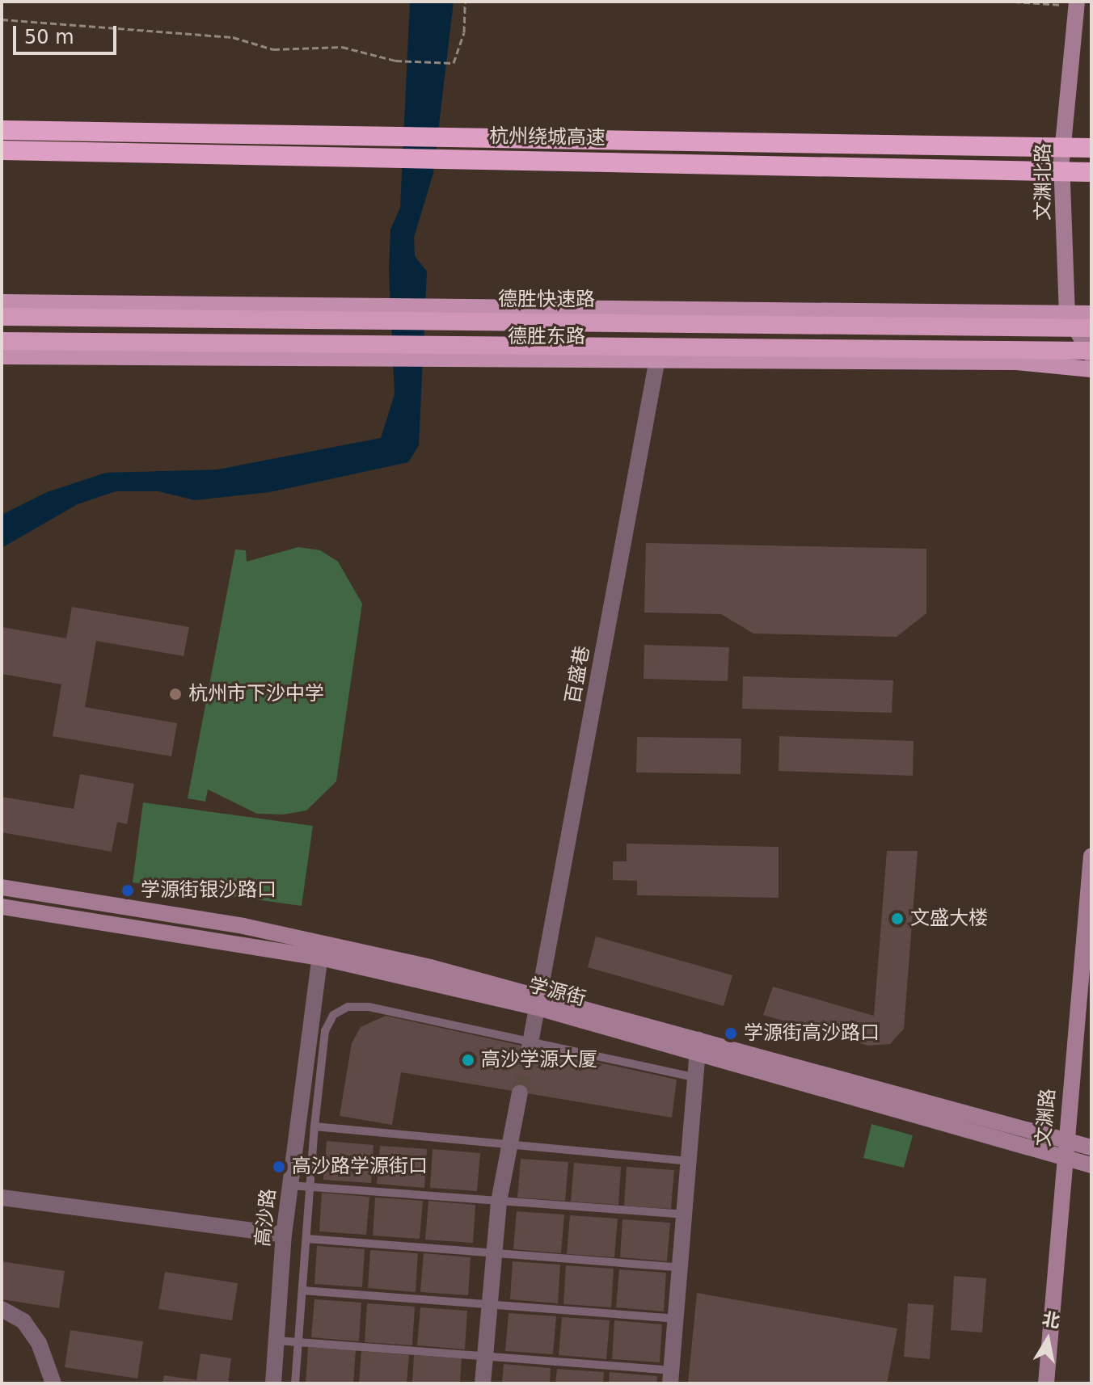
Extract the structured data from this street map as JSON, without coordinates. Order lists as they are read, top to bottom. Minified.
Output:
{"streets":{"highway":["杭州绕城高速","德胜快速路"],"main road":["文渊北路","德胜东路","学源街","文渊路"],"street":["百盛巷","高沙路"]},"crossings":[["文渊北路","德胜东路"],["德胜东路","百盛巷"],["百盛巷","学源街"],["学源街","文渊路"],["学源街","高沙路"]],"places":["杭州市下沙中学","学源街银沙路口","文盛大楼","学源街高沙路口","高沙学源大厦","高沙路学源街口"],"scale_bar":"50 m","north":"top"}
